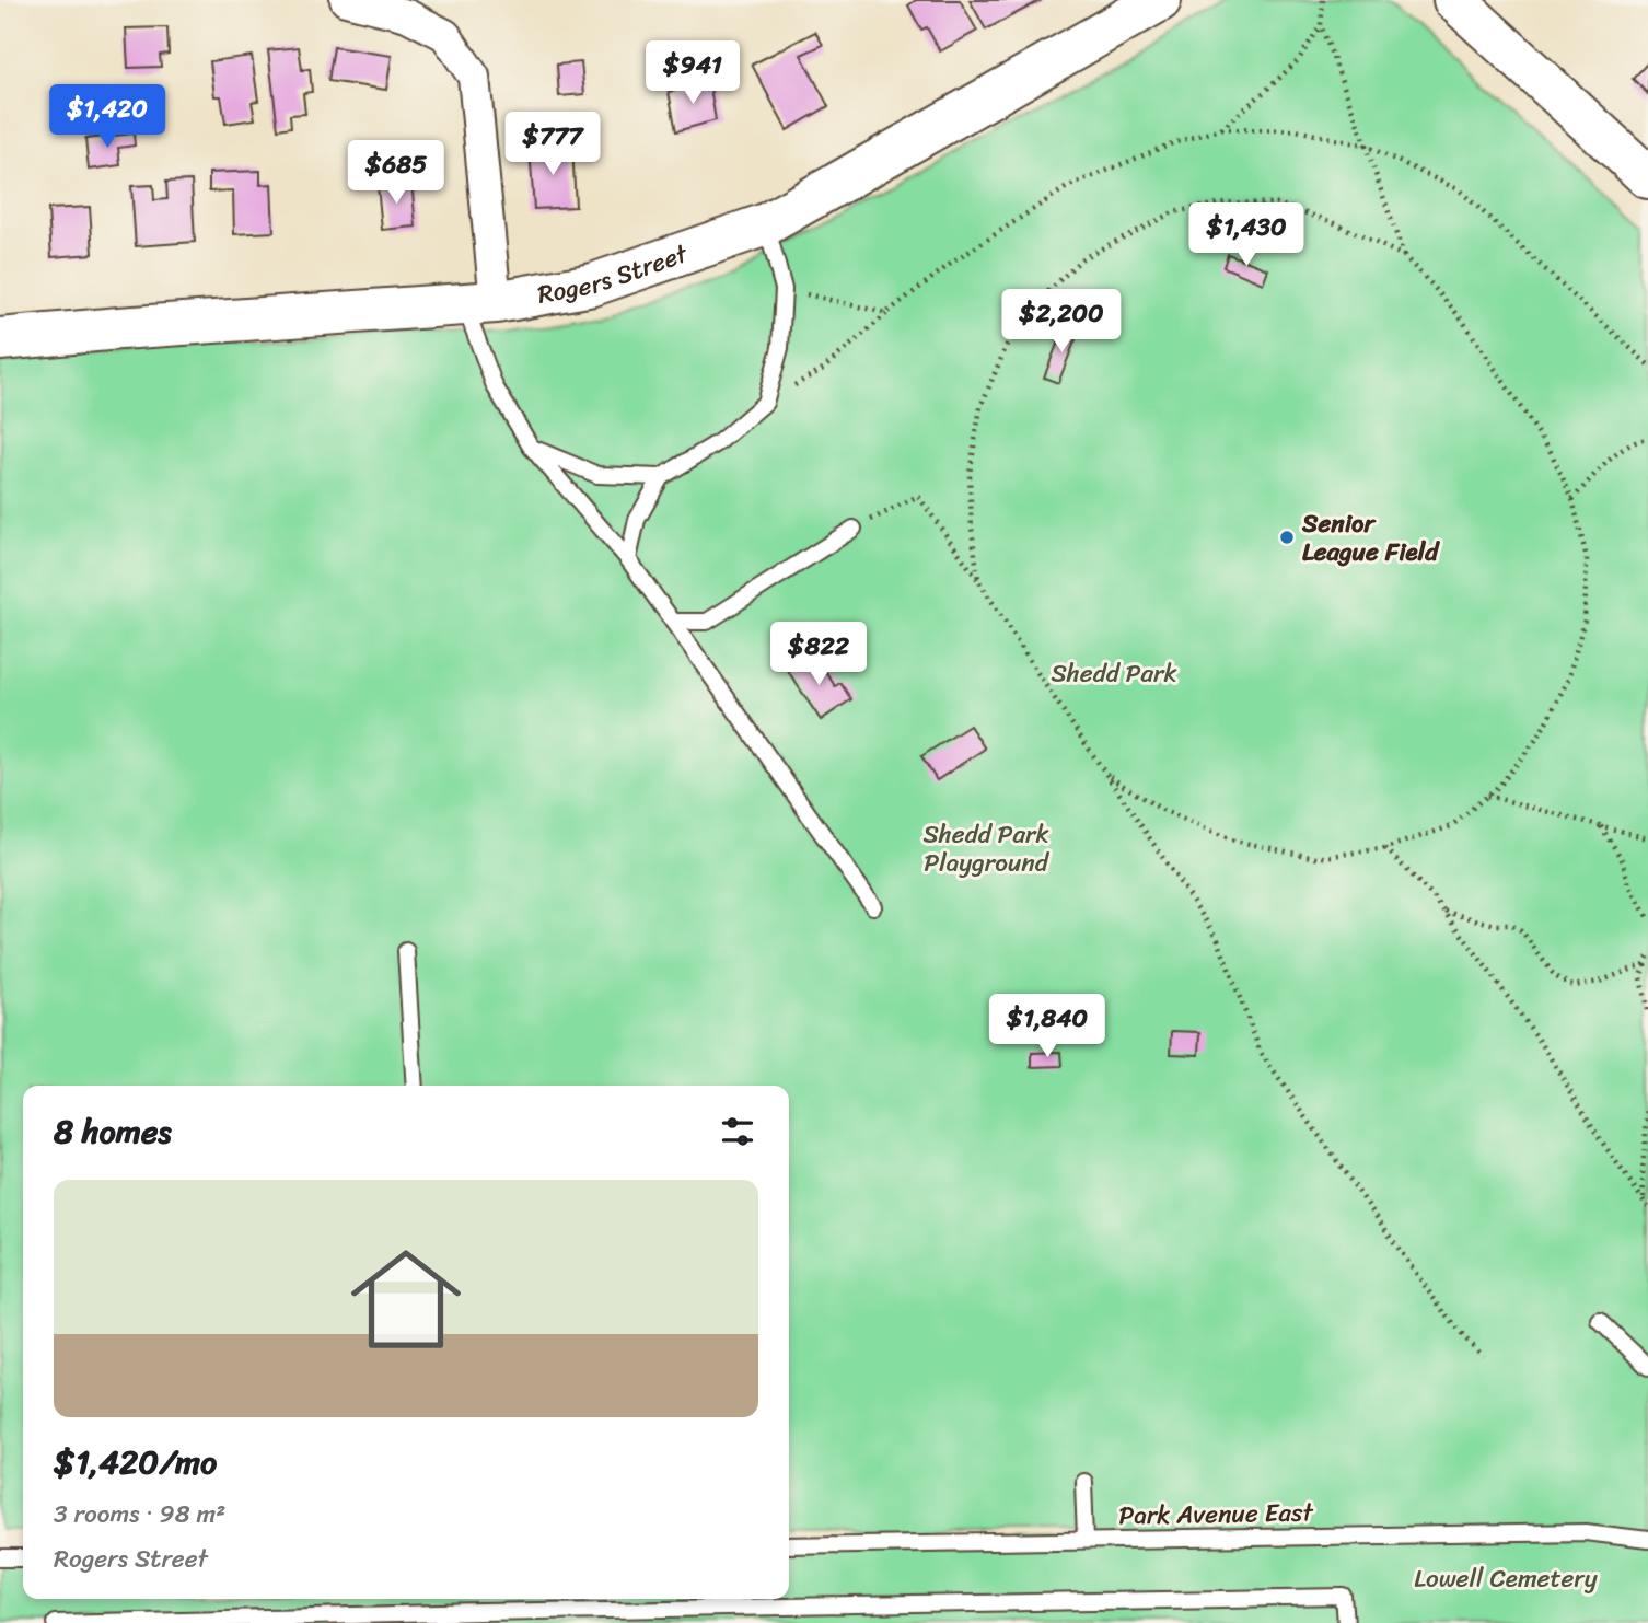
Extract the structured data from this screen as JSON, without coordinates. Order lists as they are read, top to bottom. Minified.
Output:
{"streets":{"main road":["Rogers Street"],"lane":["Park Avenue East"]},"parks":["Shedd Park","Shedd Park Playground","Lowell Cemetery"],"places":["Senior League Field"],"page":{"price":["$941","$1,420","$777","$685","$1,430","$2,200","$822","$1,840"],"heading":"8 homes","list":[{"name":"$1,420/mo","note":"3 rooms · 98 m² · Rogers Street"}]}}
